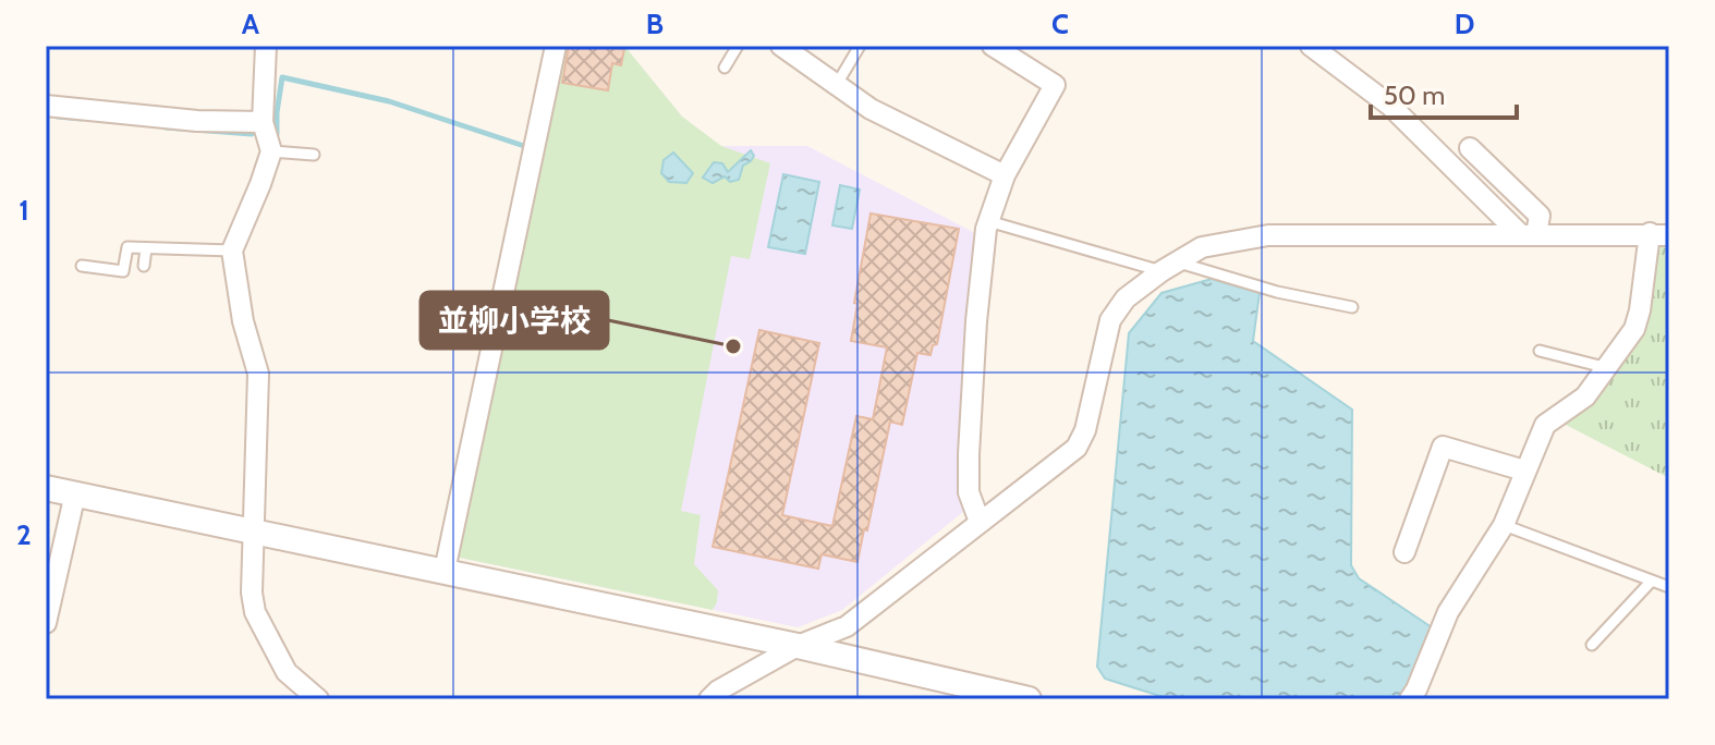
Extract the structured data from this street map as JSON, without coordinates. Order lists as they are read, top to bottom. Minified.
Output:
{"places":["並柳小学校"],"scale_bar":"50 m","grid":{"columns":["A","B","C","D"],"rows":["1","2"]}}
